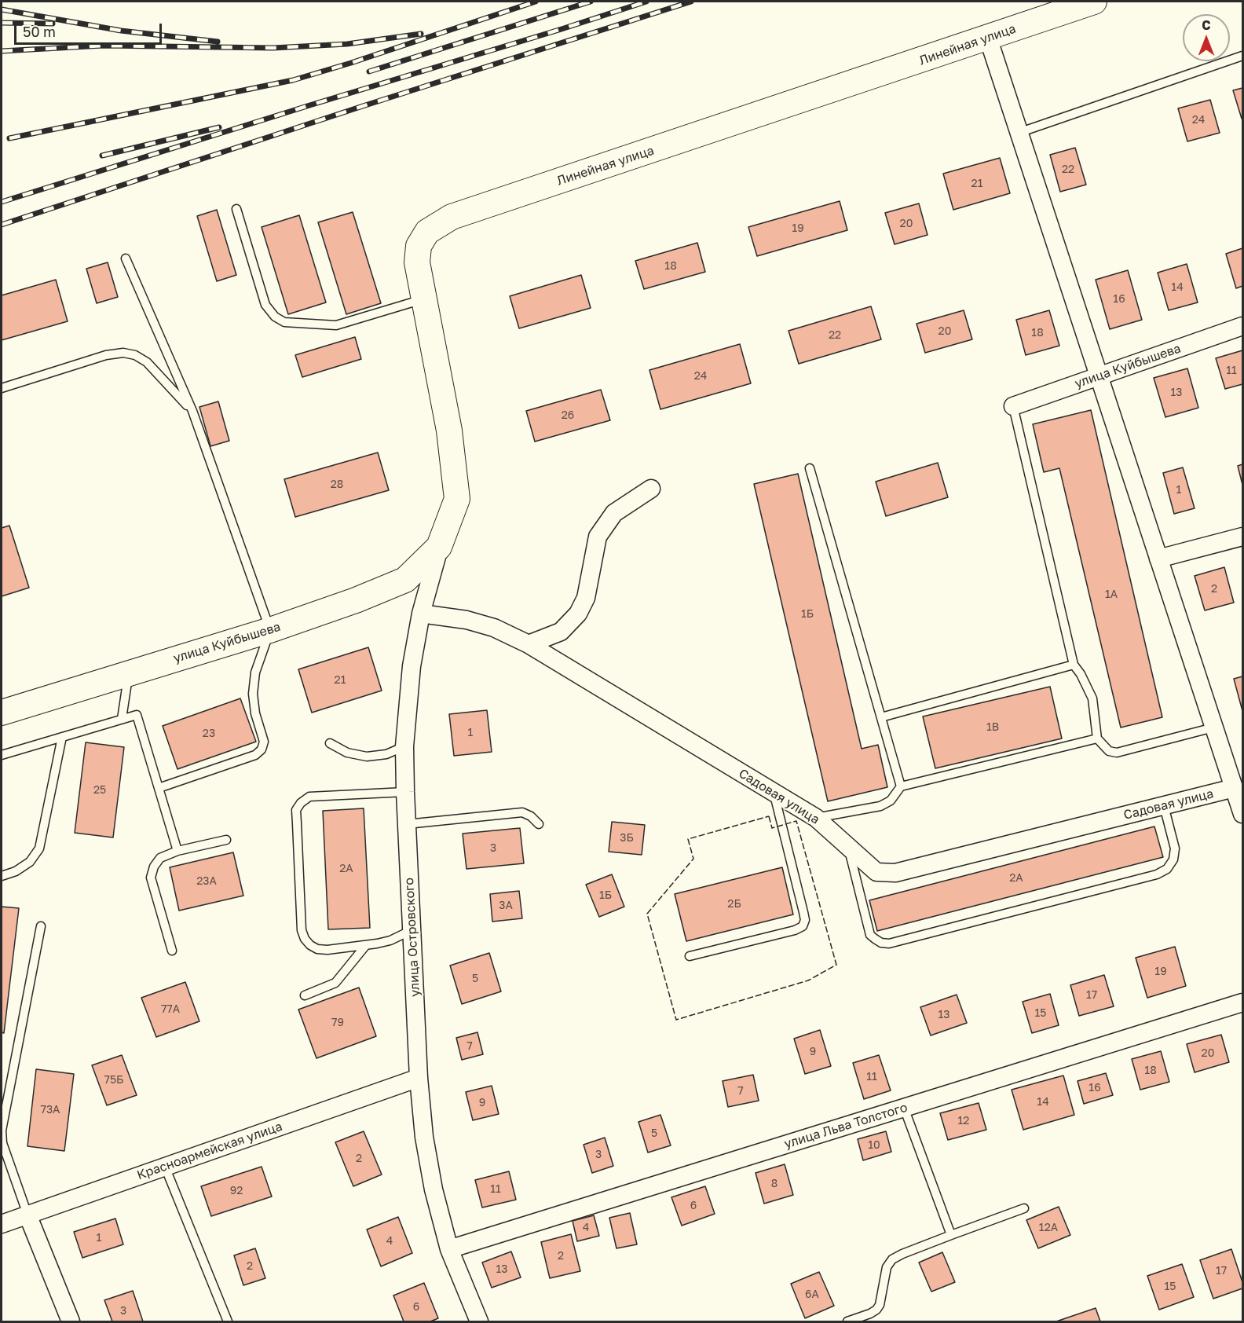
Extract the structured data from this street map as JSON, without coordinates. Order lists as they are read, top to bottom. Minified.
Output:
{"streets":{"street":["Линейная улица","улица Куйбышева","Садовая улица","улица Островского","улица Льва Толстого","Красноармейская улица"]},"crossings":[["Линейная улица","улица Куйбышева"],["Линейная улица","улица Островского"],["улица Куйбышева","улица Островского"],["Садовая улица","улица Островского"],["улица Островского","улица Льва Толстого"],["улица Островского","Красноармейская улица"]],"house_numbers":["24","22","21","20","19","18","14","16","20","18","22","11","24","13","26","28","1","2","1А","1Б","21","1В","1","23","25","3Б","3","2А","2А","23А","1Б","2Б","3А","19","5","17","77А","15","13","79","7","9","20","18","11","75Б","16","7","14","9","73А","12","5","10","3","2","8","11","92","6","4","12А","1","4","2","2","13","17","15","6А","6","3"],"scale_bar":"50 m","north":"top"}
